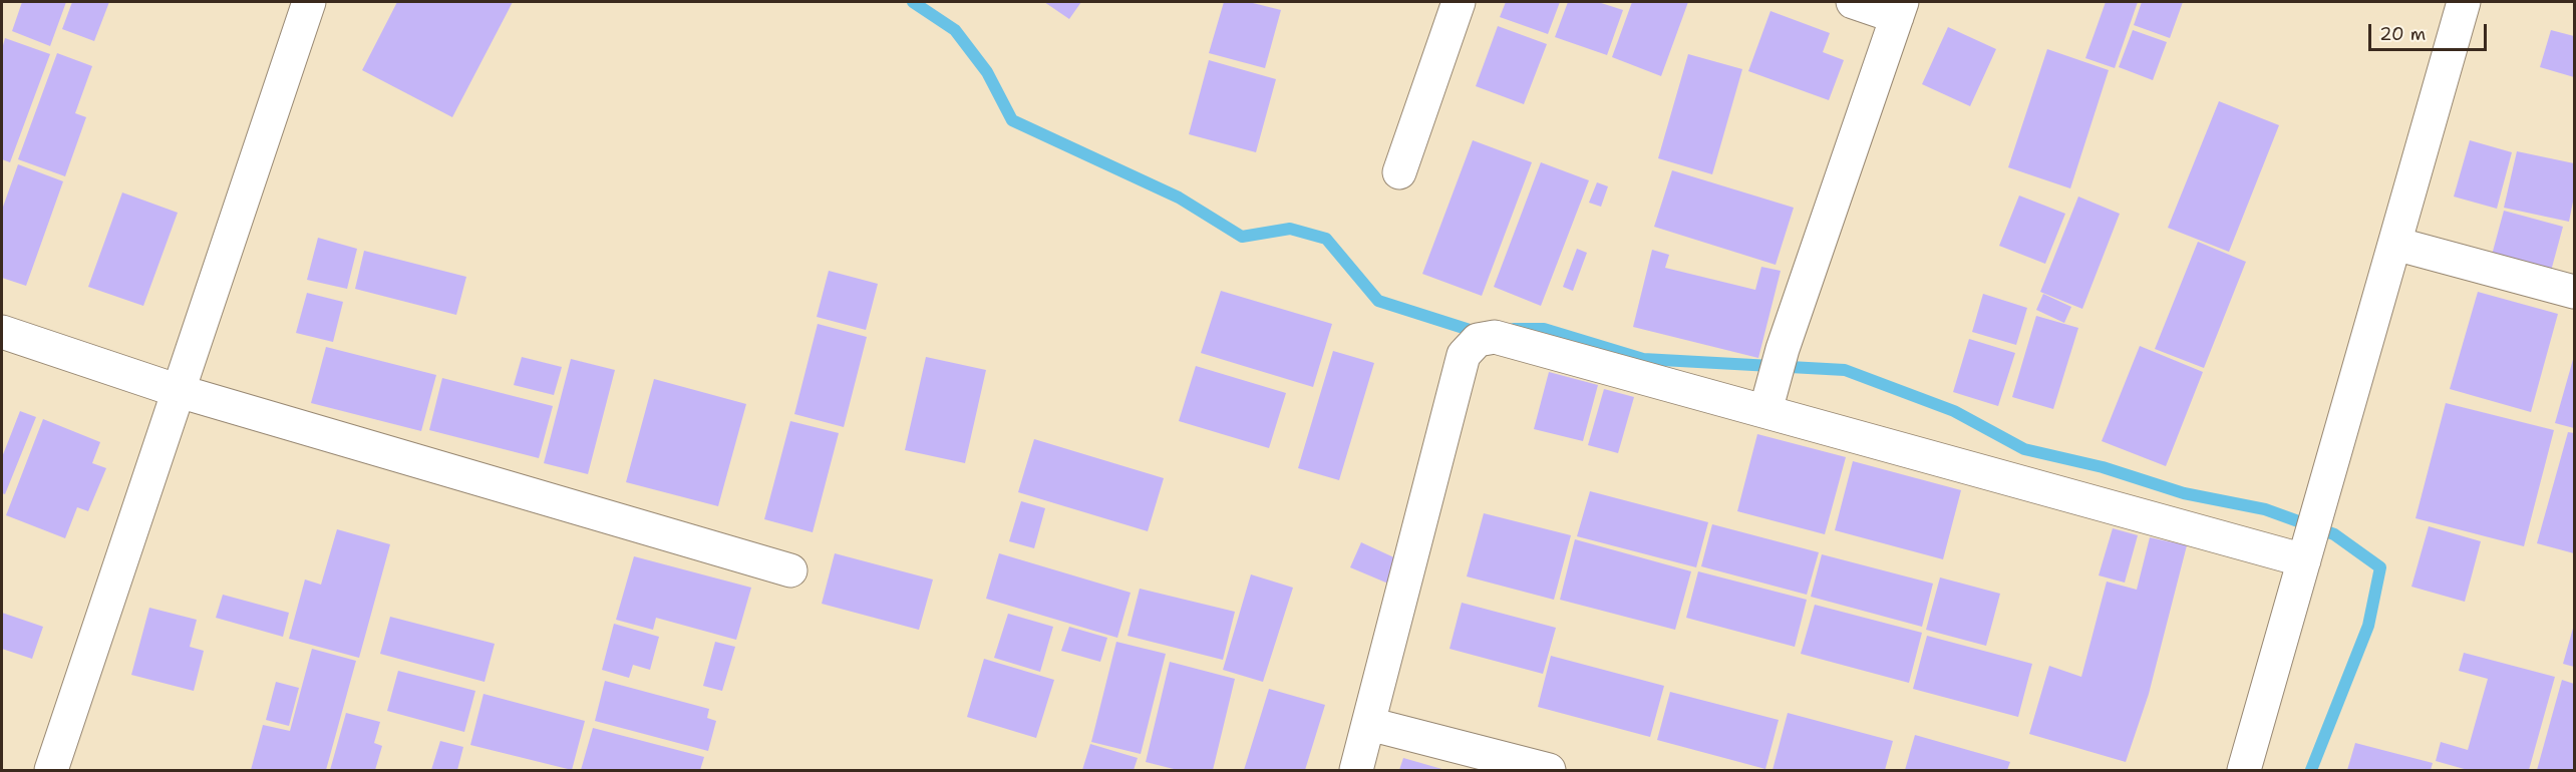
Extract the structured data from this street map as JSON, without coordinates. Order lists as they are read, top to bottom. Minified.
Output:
{"scale_bar":"20 m"}
